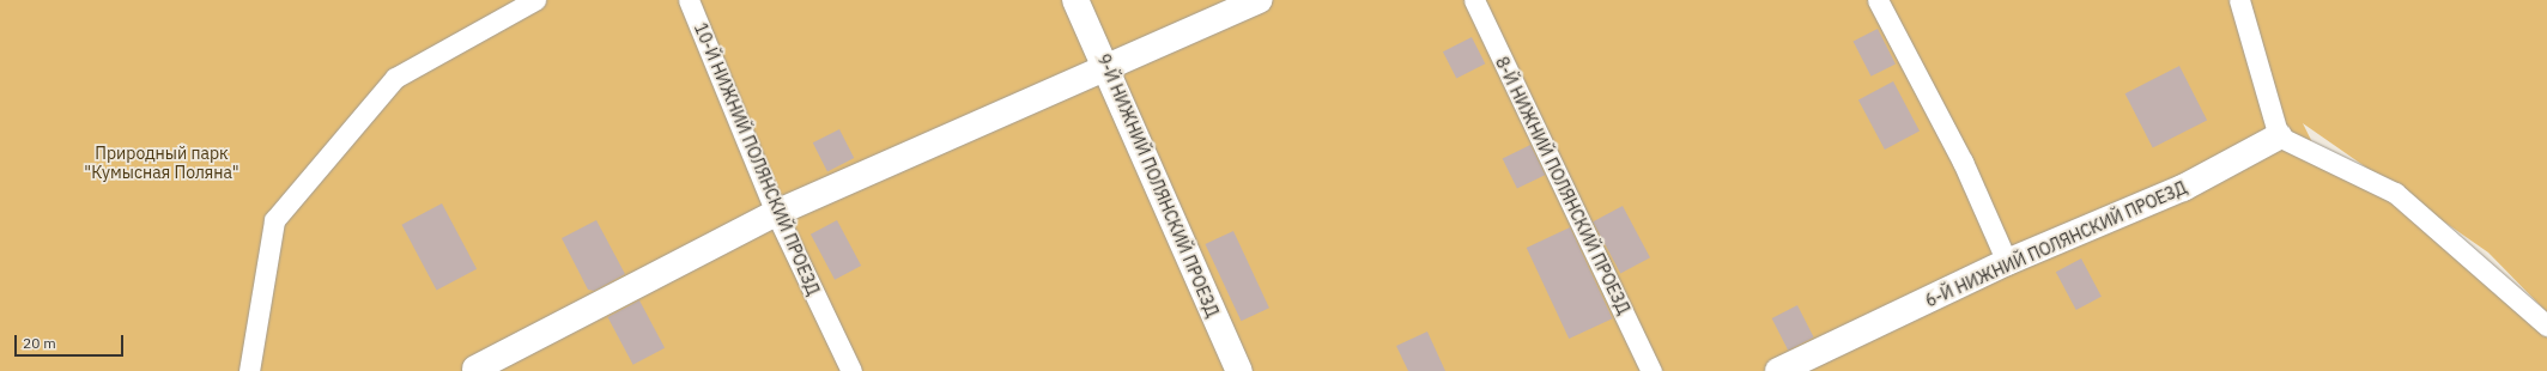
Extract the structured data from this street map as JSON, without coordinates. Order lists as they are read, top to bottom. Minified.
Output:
{"streets":{"street":["9-Й НИЖНИЙ ПОЛЯНСКИЙ ПРОЕЗД","6-Й НИЖНИЙ ПОЛЯНСКИЙ ПРОЕЗД"],"lane":["10-Й НИЖНИЙ ПОЛЯНСКИЙ ПРОЕЗД","8-Й НИЖНИЙ ПОЛЯНСКИЙ ПРОЕЗД"]},"parks":["Природный парк \"Кумысная Поляна\""],"scale_bar":"20 m"}
